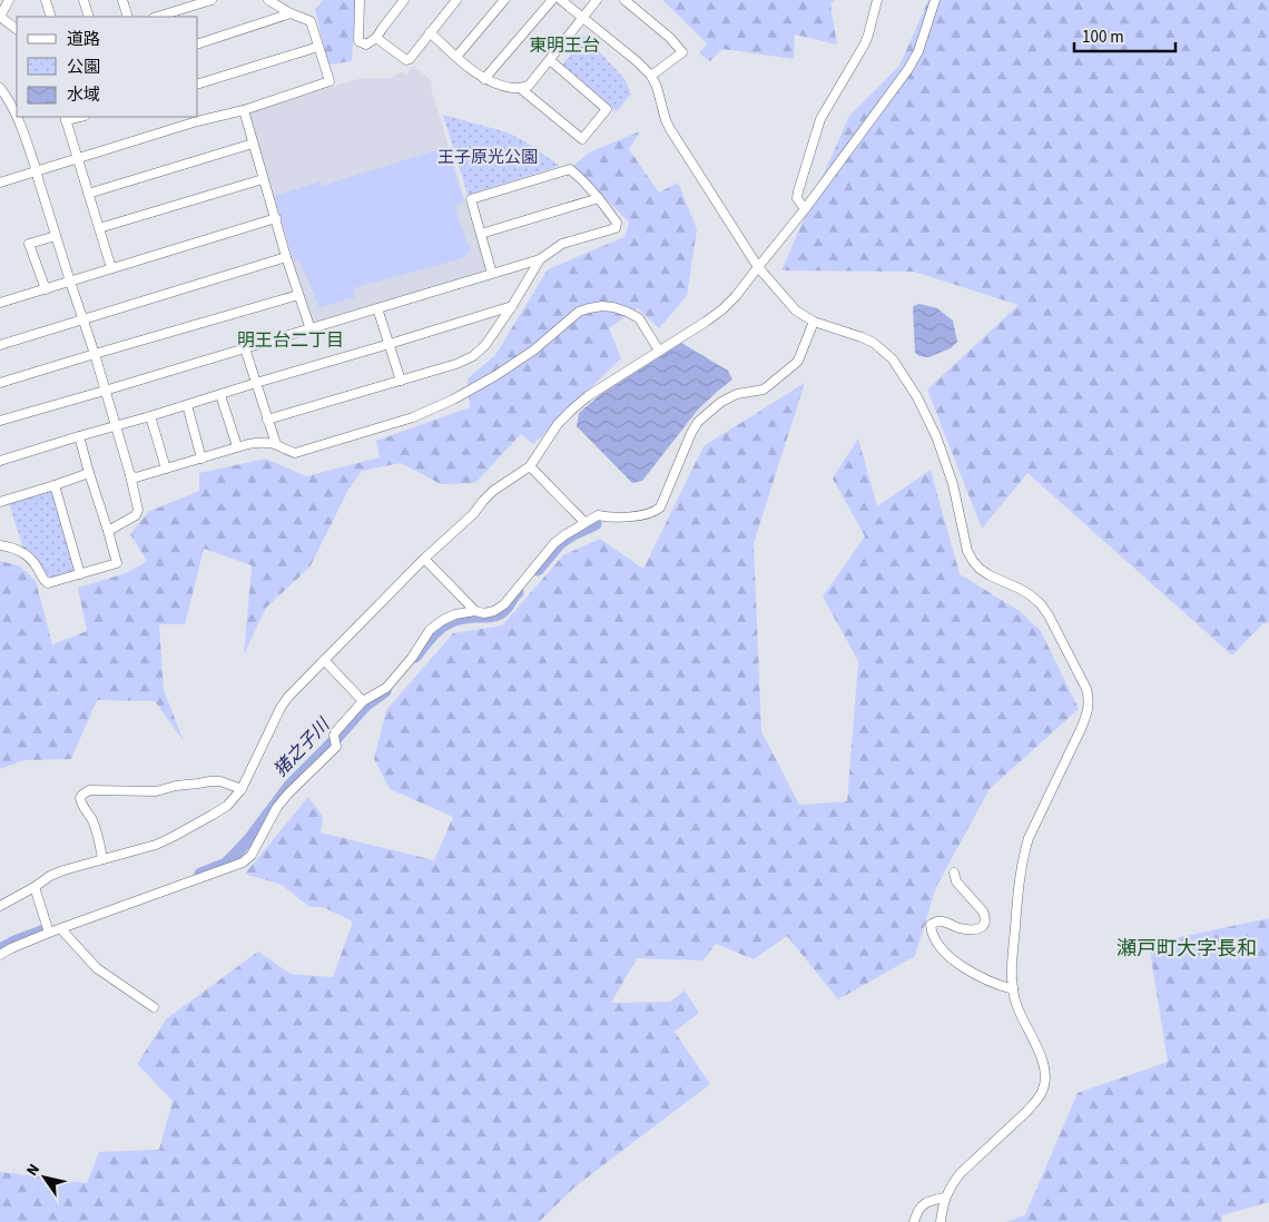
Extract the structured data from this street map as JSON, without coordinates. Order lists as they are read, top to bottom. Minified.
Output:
{"districts":["東明王台","明王台二丁目","瀬戸町大字長和"],"water":["猪之子川"],"parks":["王子原光公園"],"legend":["道路","公園","水域"],"scale_bar":"100 m","north":"top left"}
